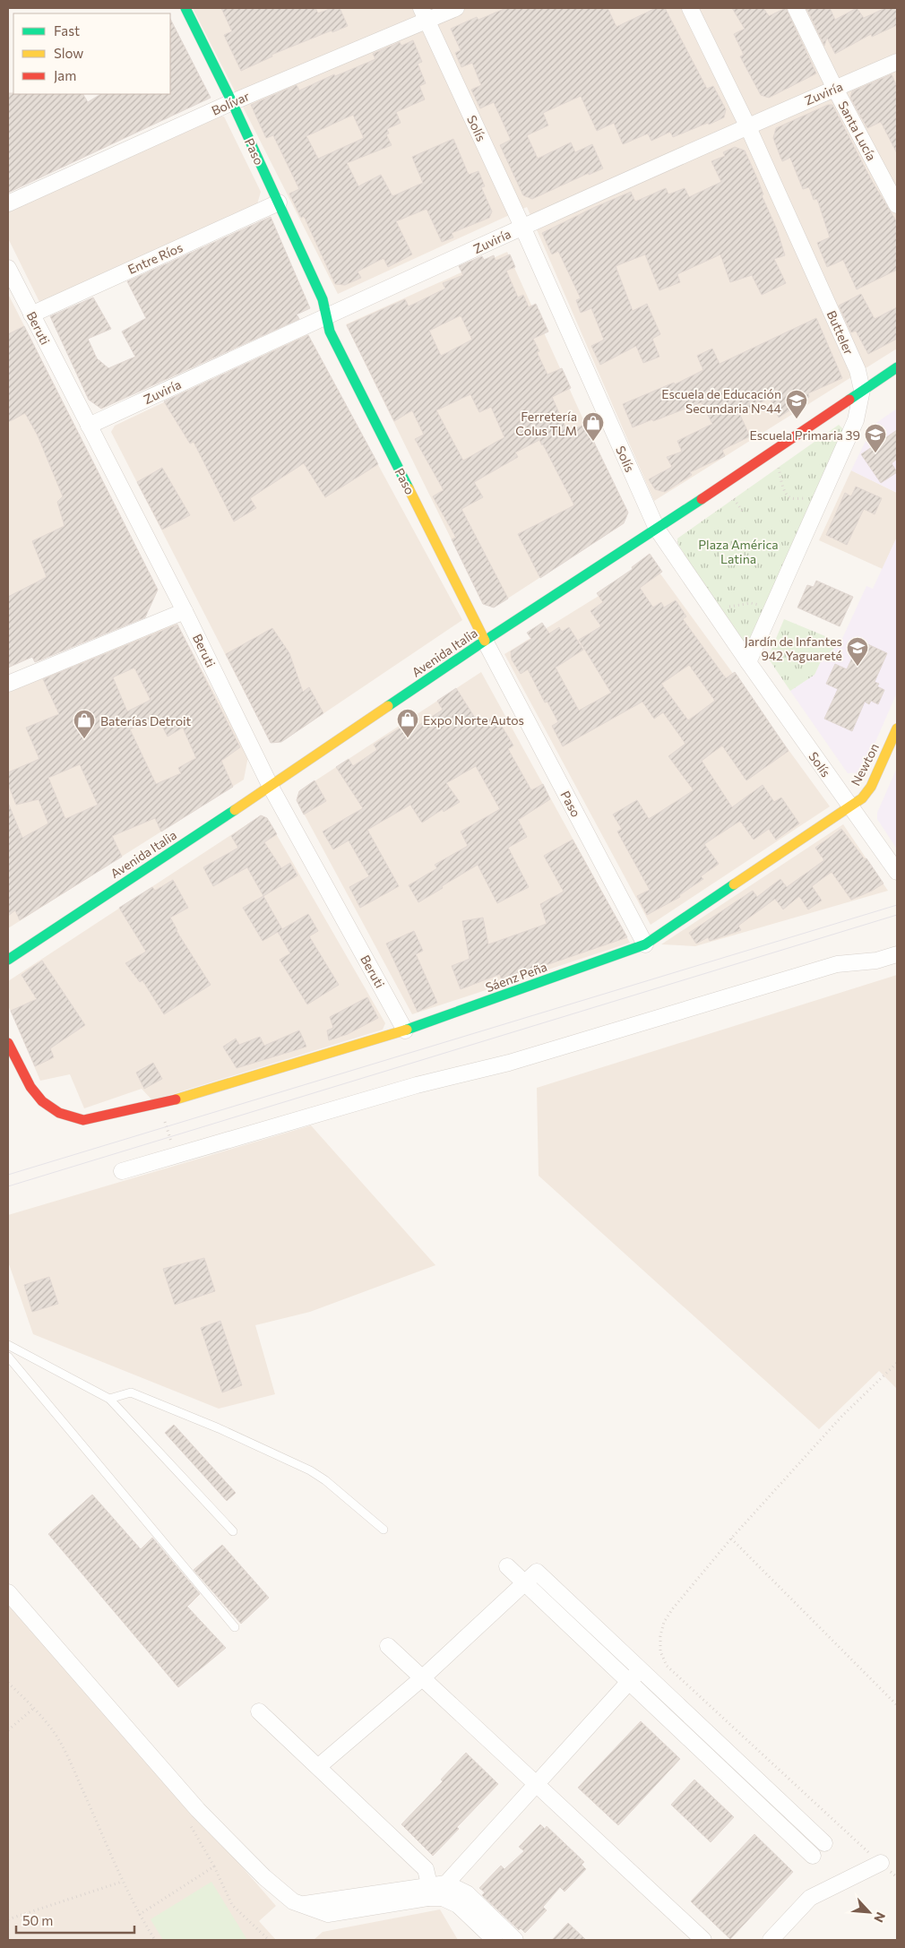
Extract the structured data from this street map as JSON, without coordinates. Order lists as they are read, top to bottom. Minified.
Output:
{"streets":{"street":["Zuviría","Bolívar","Solís","Santa Lucía","Paso","Entre Ríos","Beruti","Butteler","Avenida Italia","Newton","Sáenz Peña"]},"crossings":[["Zuviría","Solís"],["Zuviría","Santa Lucía"],["Zuviría","Paso"],["Zuviría","Beruti"],["Zuviría","Butteler"],["Bolívar","Solís"],["Bolívar","Paso"],["Solís","Butteler"],["Solís","Avenida Italia"],["Solís","Newton"],["Solís","Sáenz Peña"],["Paso","Entre Ríos"],["Paso","Avenida Italia"],["Paso","Sáenz Peña"],["Entre Ríos","Beruti"],["Beruti","Avenida Italia"],["Beruti","Sáenz Peña"],["Butteler","Avenida Italia"],["Newton","Sáenz Peña"]],"parks":["Plaza América Latina"],"places":{"school or university":["Escuela de Educación Secundaria N°44","Escuela Primaria 39","Jardín de Infantes 942 Yaguareté"],"shop":["Ferretería Colus TLM","Expo Norte Autos","Baterías Detroit"]},"legend":["Fast","Slow","Jam"],"scale_bar":"50 m","north":"bottom right"}
